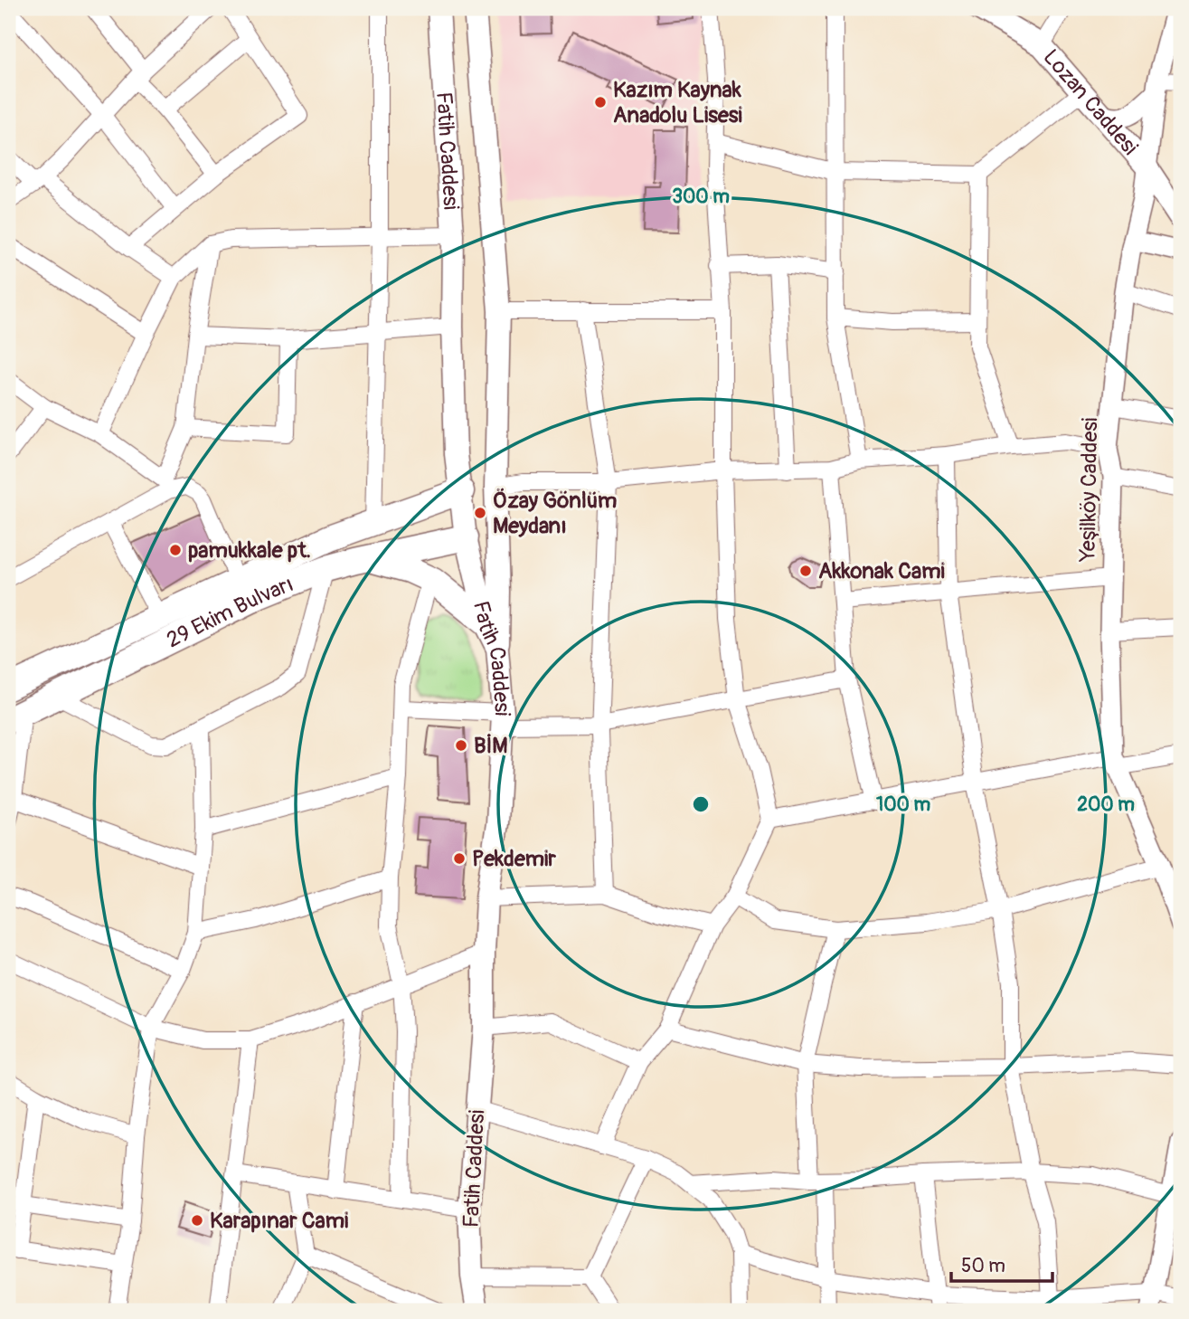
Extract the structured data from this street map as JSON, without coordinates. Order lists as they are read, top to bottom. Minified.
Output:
{"streets":{"main road":["Lozan Caddesi","Fatih Caddesi","29 Ekim Bulvarı"],"street":["Yeşilköy Caddesi"]},"crossings":[["Lozan Caddesi","Yeşilköy Caddesi"],["Fatih Caddesi","29 Ekim Bulvarı"]],"places":["Kazım Kaynak Anadolu Lisesi","Özay Gönlüm Meydanı","pamukkale pt.","Akkonak Cami","BİM","Pekdemir","Karapınar Cami"],"scale_bar":"50 m","rings":["300 m","100 m","200 m"]}
